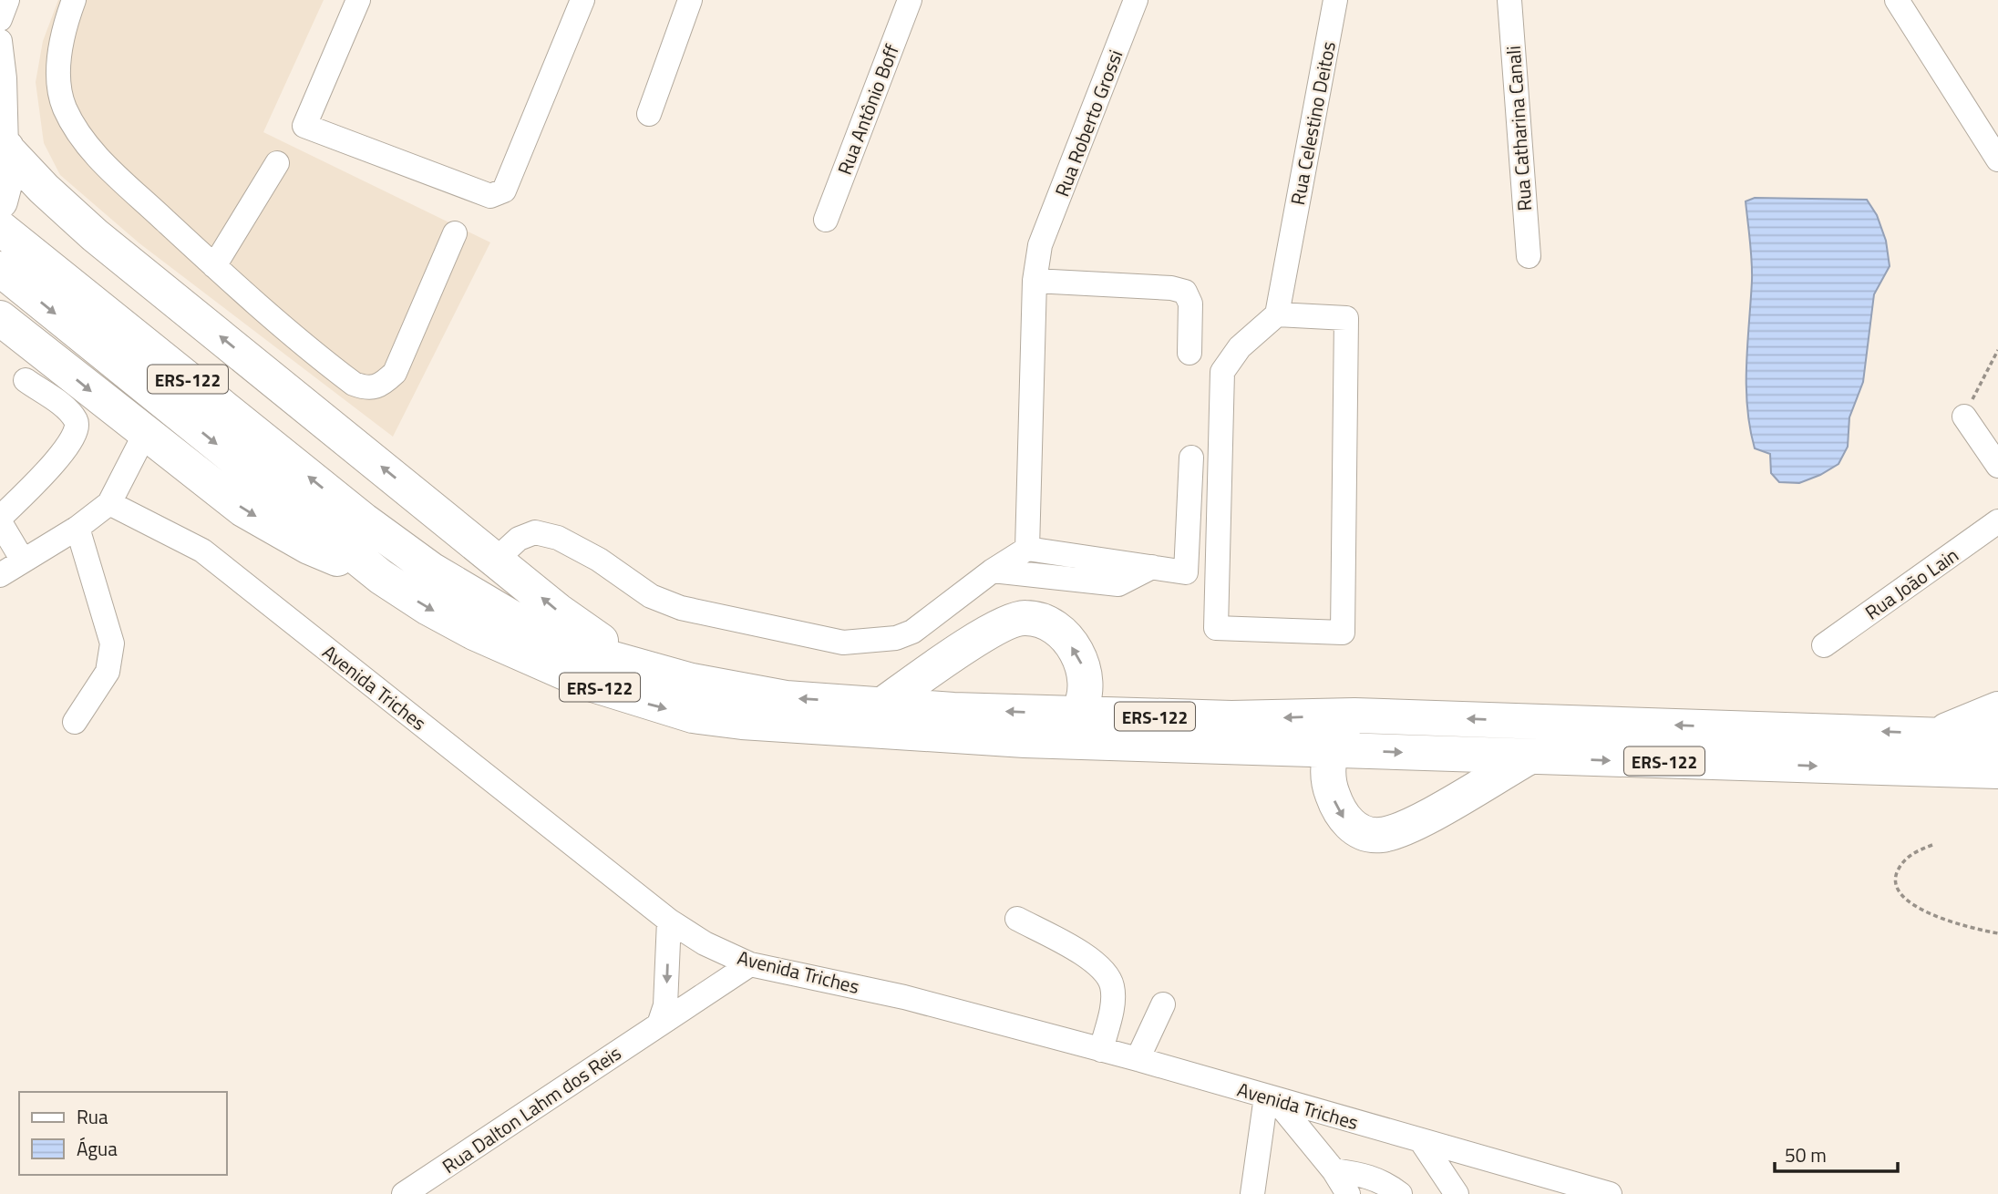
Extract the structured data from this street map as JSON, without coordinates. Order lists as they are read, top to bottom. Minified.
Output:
{"streets":{"highway":["ERS-122"],"street":["Rua Antônio Boff","Rua Roberto Grossi","Rua Celestino Deitos","Rua Catharina Canali","Rua João Lain","Avenida Triches","Rua Dalton Lahm dos Reis"]},"crossings":[["Avenida Triches","Rua Dalton Lahm dos Reis"]],"legend":["Rua","Água"],"scale_bar":"50 m"}
